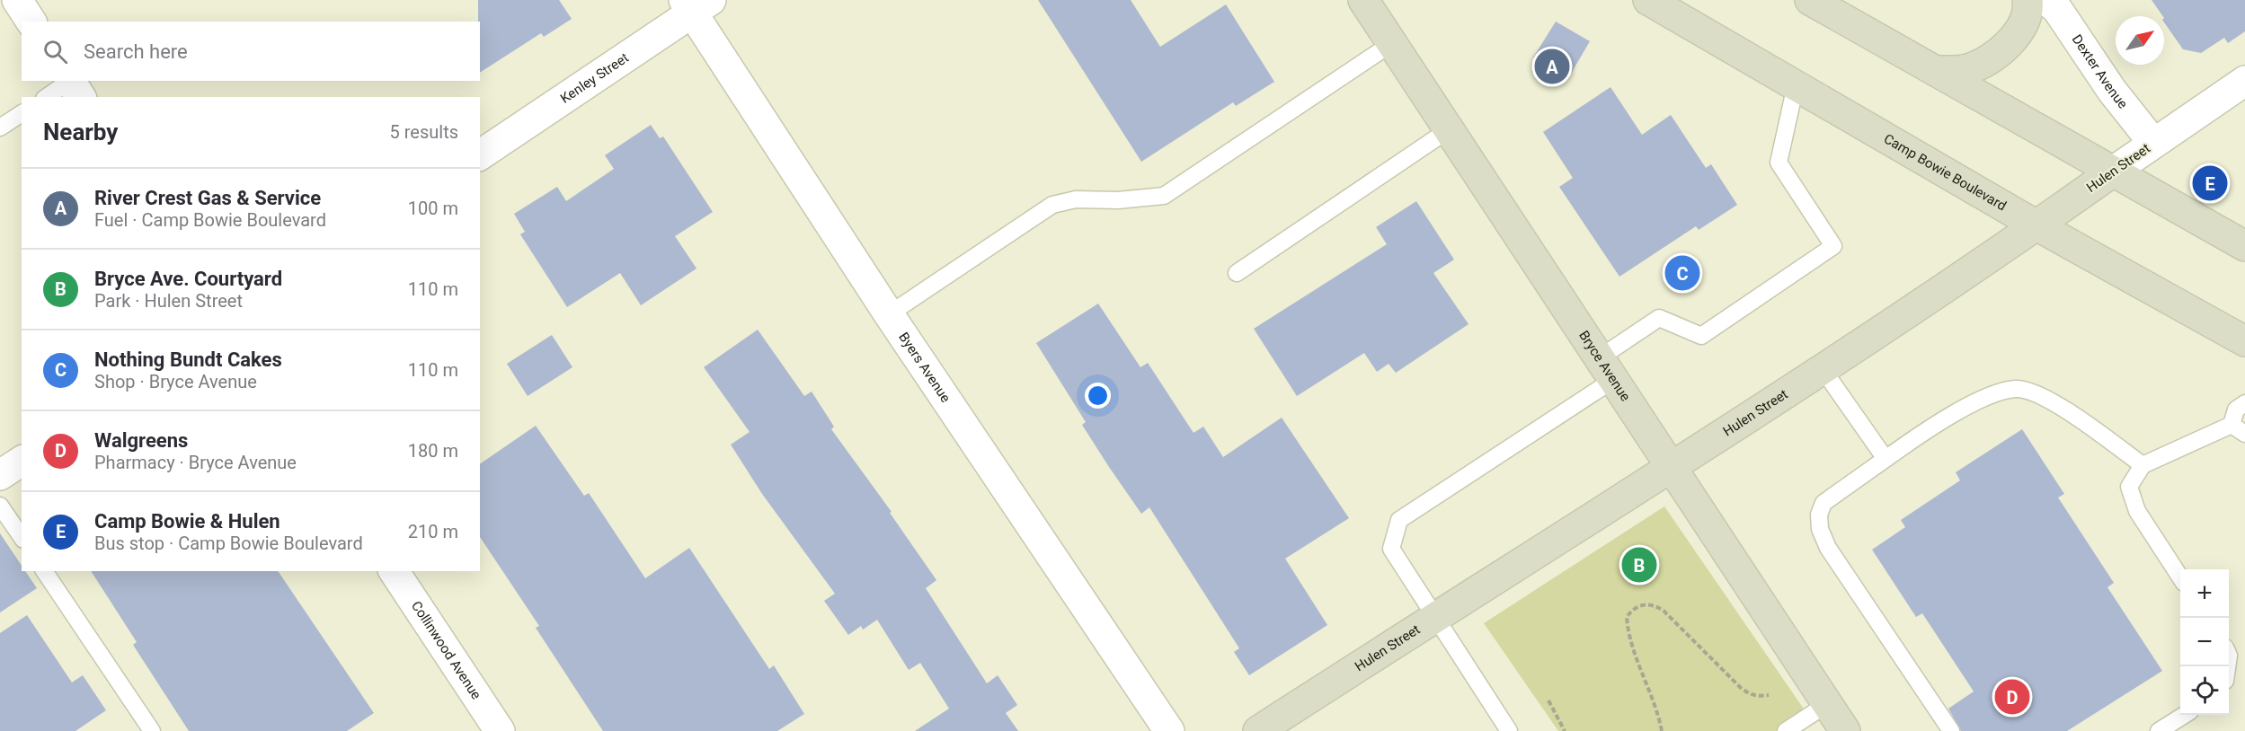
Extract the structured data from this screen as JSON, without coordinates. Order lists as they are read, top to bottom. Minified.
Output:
{"streets":{"main road":["Hulen Street","Camp Bowie Boulevard","Bryce Avenue"],"street":["Dexter Avenue","Kenley Street","Byers Avenue","Collinwood Avenue"]},"crossings":[["Dexter Avenue","Hulen Street"],["Kenley Street","Byers Avenue"],["Hulen Street","Camp Bowie Boulevard"],["Hulen Street","Bryce Avenue"]],"north":"top right","page":{"search":"Search here","pins":["A","E","C","B","D"],"heading":["Nearby","5 results"],"list":[{"mark":"A","name":"River Crest Gas & Service","note":"Fuel · Camp Bowie Boulevard","value":"100 m"},{"mark":"B","name":"Bryce Ave. Courtyard","note":"Park · Hulen Street","value":"110 m"},{"mark":"C","name":"Nothing Bundt Cakes","note":"Shop · Bryce Avenue","value":"110 m"},{"mark":"D","name":"Walgreens","note":"Pharmacy · Bryce Avenue","value":"180 m"},{"mark":"E","name":"Camp Bowie & Hulen","note":"Bus stop · Camp Bowie Boulevard","value":"210 m"}],"map_buttons":["+","−"]}}
